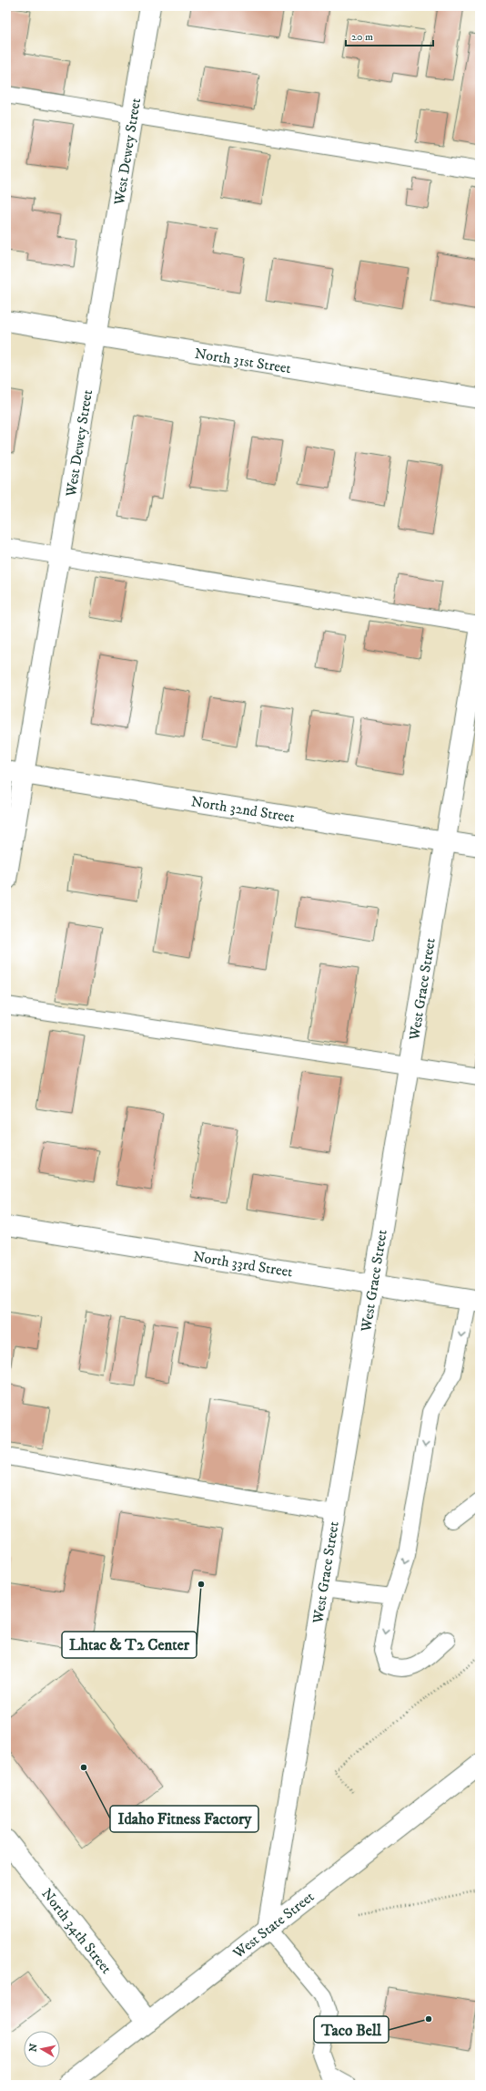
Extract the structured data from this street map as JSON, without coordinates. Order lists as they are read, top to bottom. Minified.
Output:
{"streets":{"street":["West Dewey Street","North 31st Street","North 32nd Street","West Grace Street","North 33rd Street","West State Street","North 34th Street"]},"crossings":[["West Dewey Street","North 31st Street"],["West Dewey Street","North 32nd Street"],["North 32nd Street","West Grace Street"],["West Grace Street","North 33rd Street"],["West Grace Street","West State Street"],["West State Street","North 34th Street"]],"places":["Lhtac & T2 Center","Idaho Fitness Factory","Taco Bell"],"scale_bar":"20 m","north":"left"}
